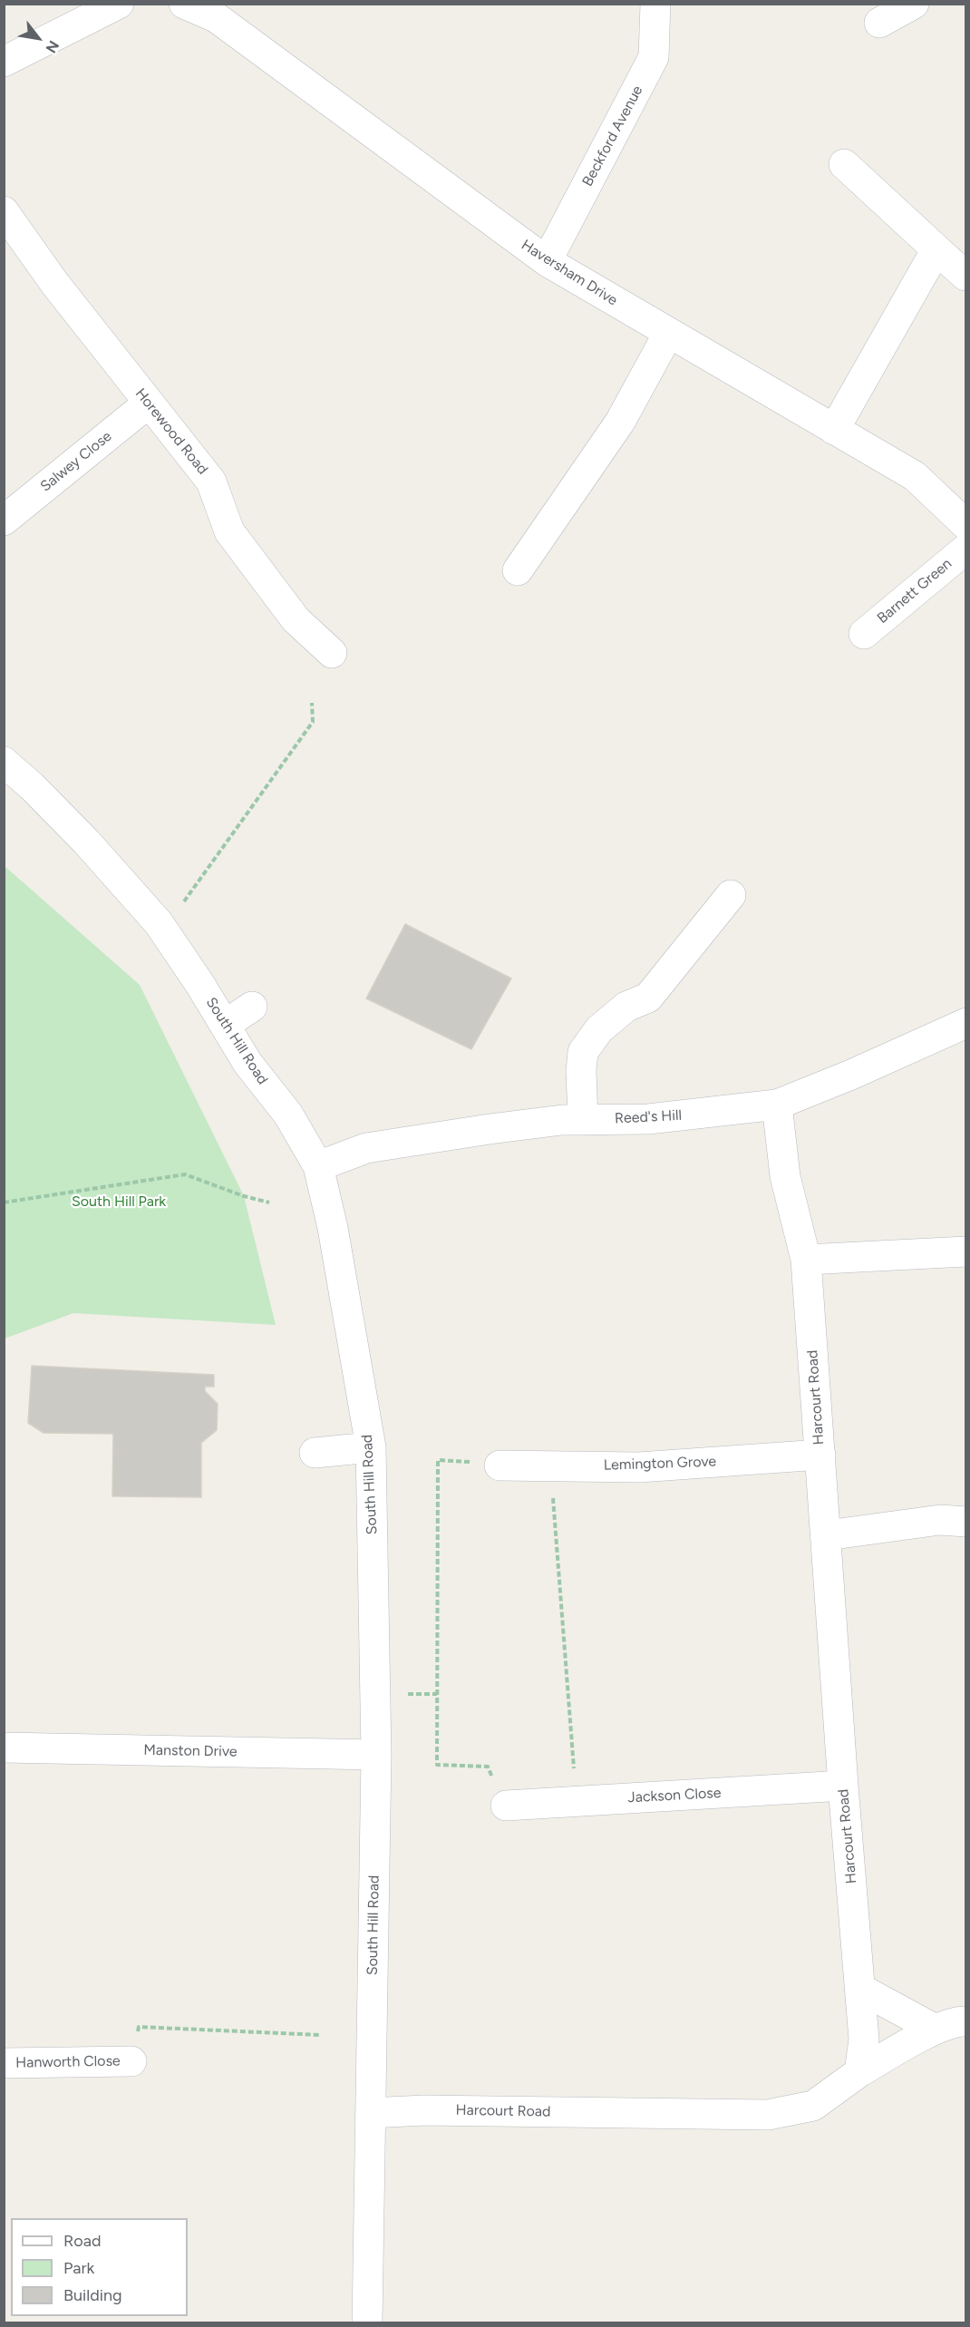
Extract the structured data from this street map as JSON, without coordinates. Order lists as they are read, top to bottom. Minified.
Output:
{"streets":{"street":["Beckford Avenue","Haversham Drive","Horewood Road","Salwey Close","Barnett Green","South Hill Road","Reed's Hill","Harcourt Road","Lemington Grove","Manston Drive","Jackson Close","Hanworth Close"]},"crossings":[["Beckford Avenue","Haversham Drive"],["Horewood Road","Salwey Close"],["South Hill Road","Reed's Hill"],["South Hill Road","Harcourt Road"],["South Hill Road","Manston Drive"],["Reed's Hill","Harcourt Road"],["Harcourt Road","Lemington Grove"],["Harcourt Road","Jackson Close"]],"parks":["South Hill Park"],"legend":["Road","Park","Building"],"north":"bottom right"}
